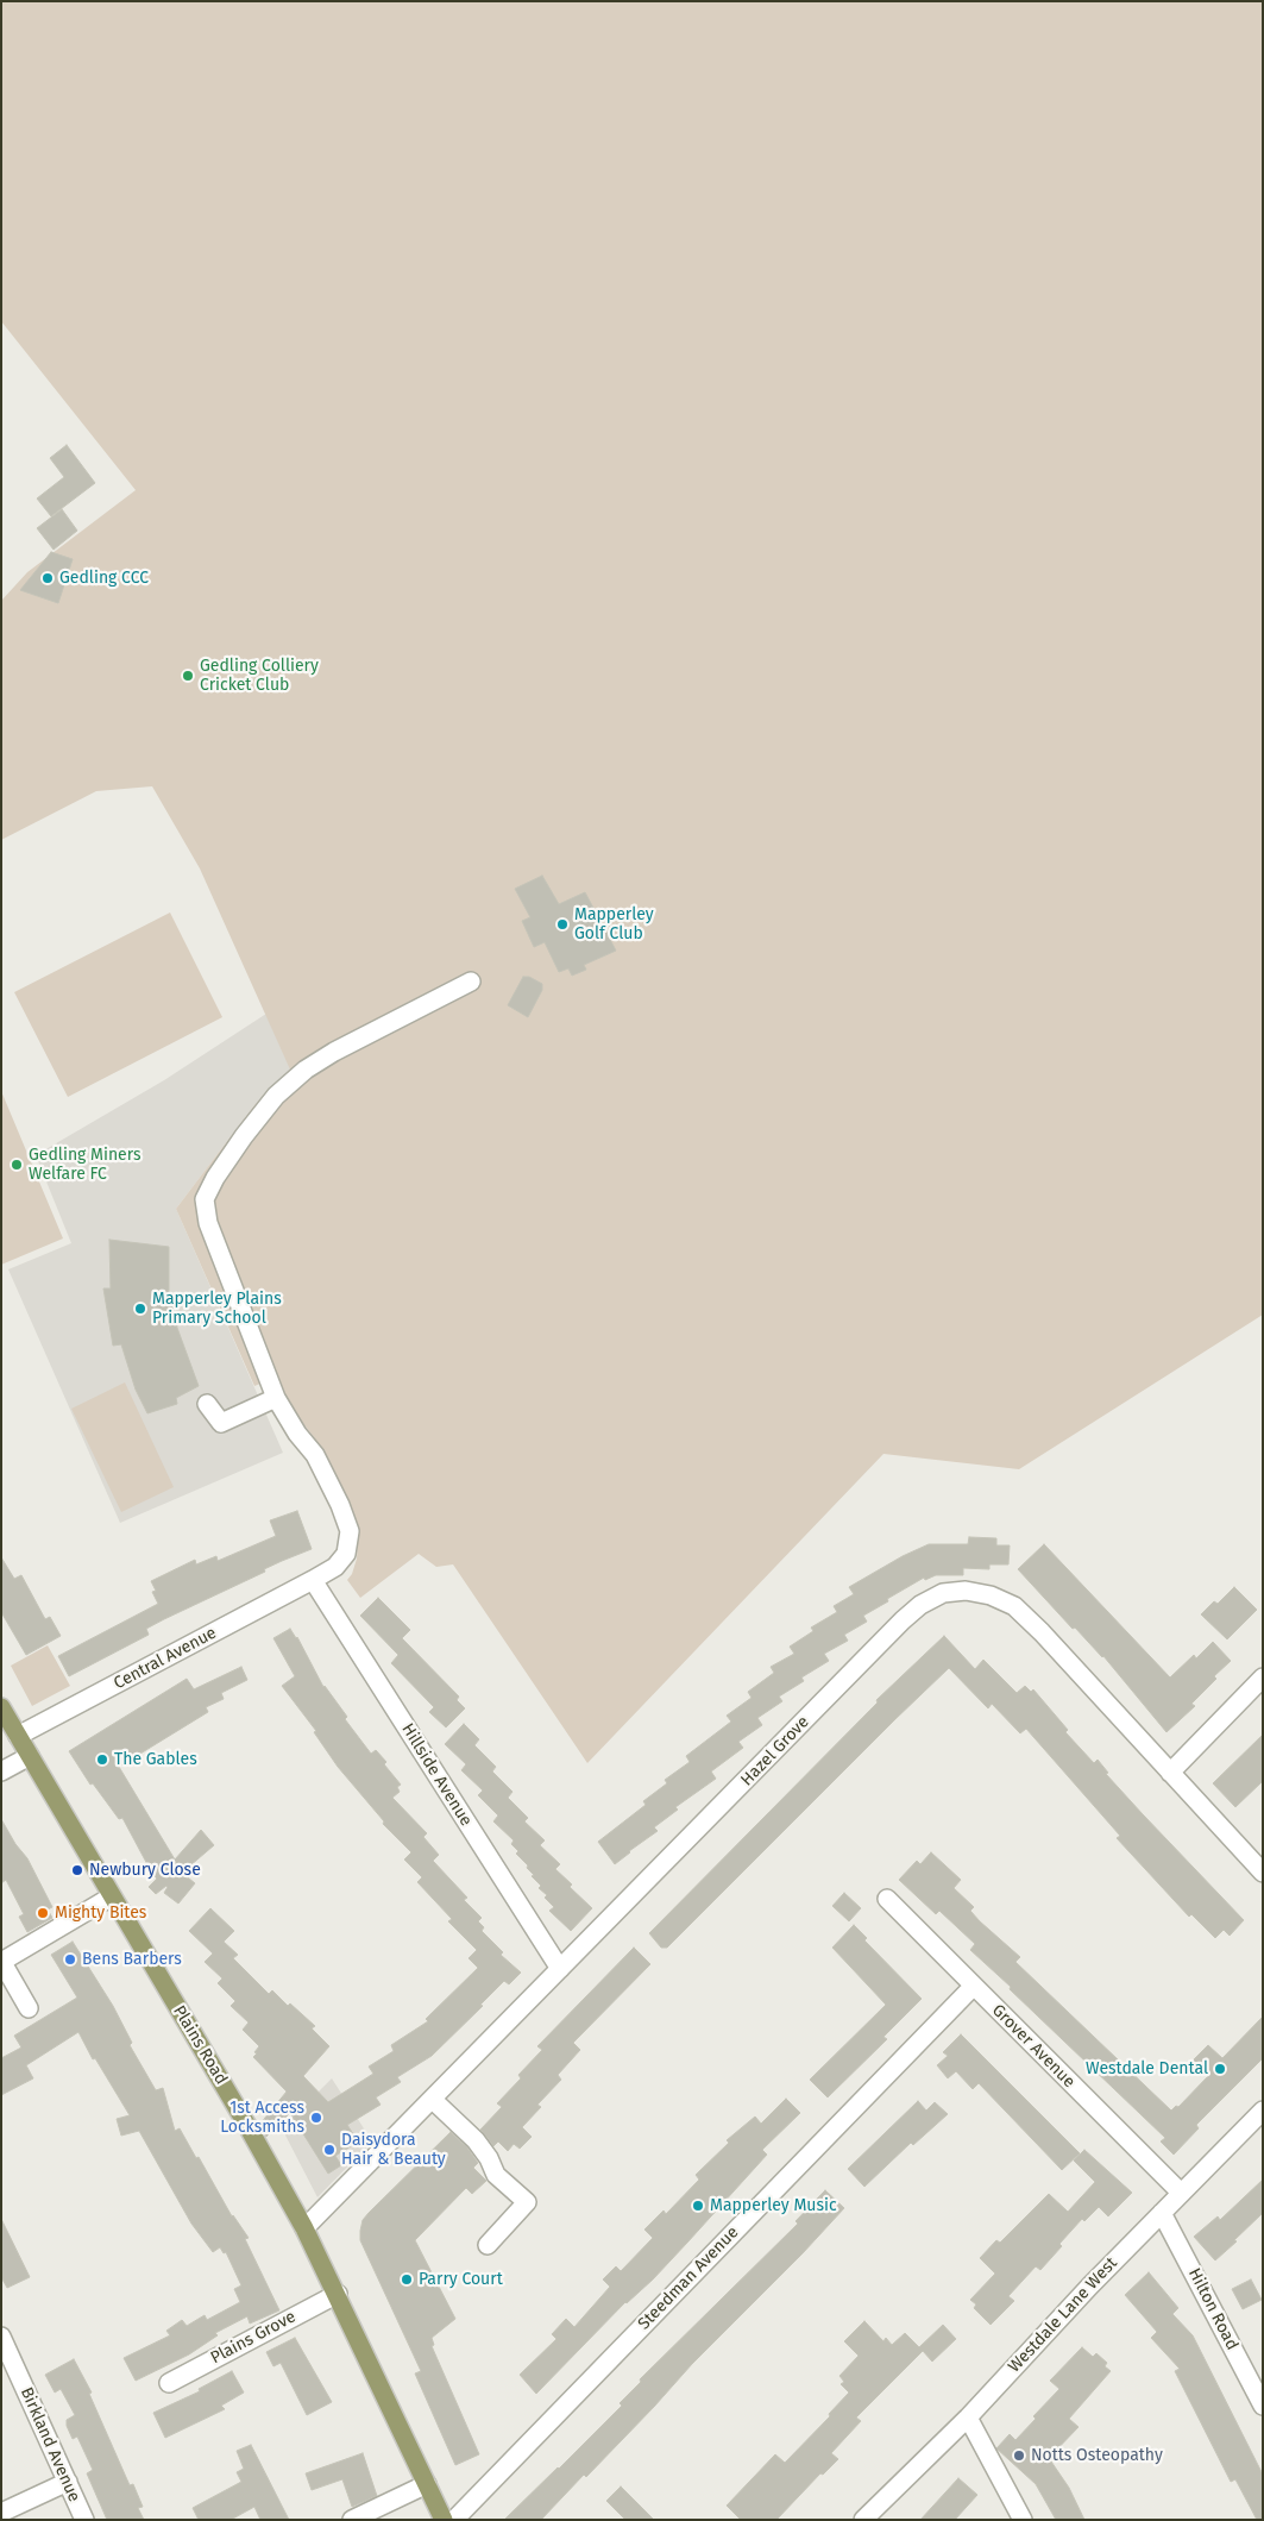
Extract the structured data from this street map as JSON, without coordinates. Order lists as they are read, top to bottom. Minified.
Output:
{"streets":{"main road":["Plains Road"],"street":["Central Avenue","Hazel Grove","Hillside Avenue","Grover Avenue","Steedman Avenue","Hilton Road","Westdale Lane West","Plains Grove","Birkland Avenue"]},"crossings":[["Central Avenue","Hillside Avenue"],["Central Avenue","Plains Road"],["Hazel Grove","Hillside Avenue"],["Hazel Grove","Plains Road"],["Plains Road","Plains Grove"],["Grover Avenue","Steedman Avenue"],["Grover Avenue","Westdale Lane West"],["Hilton Road","Westdale Lane West"]],"places":["Gedling CCC","Gedling Colliery Cricket Club","Mapperley Golf Club","Gedling Miners Welfare FC","Mapperley Plains Primary School","The Gables","Newbury Close","Mighty Bites","Bens Barbers","Westdale Dental","1st Access Locksmiths","Daisydora Hair & Beauty","Mapperley Music","Parry Court","Notts Osteopathy"]}
